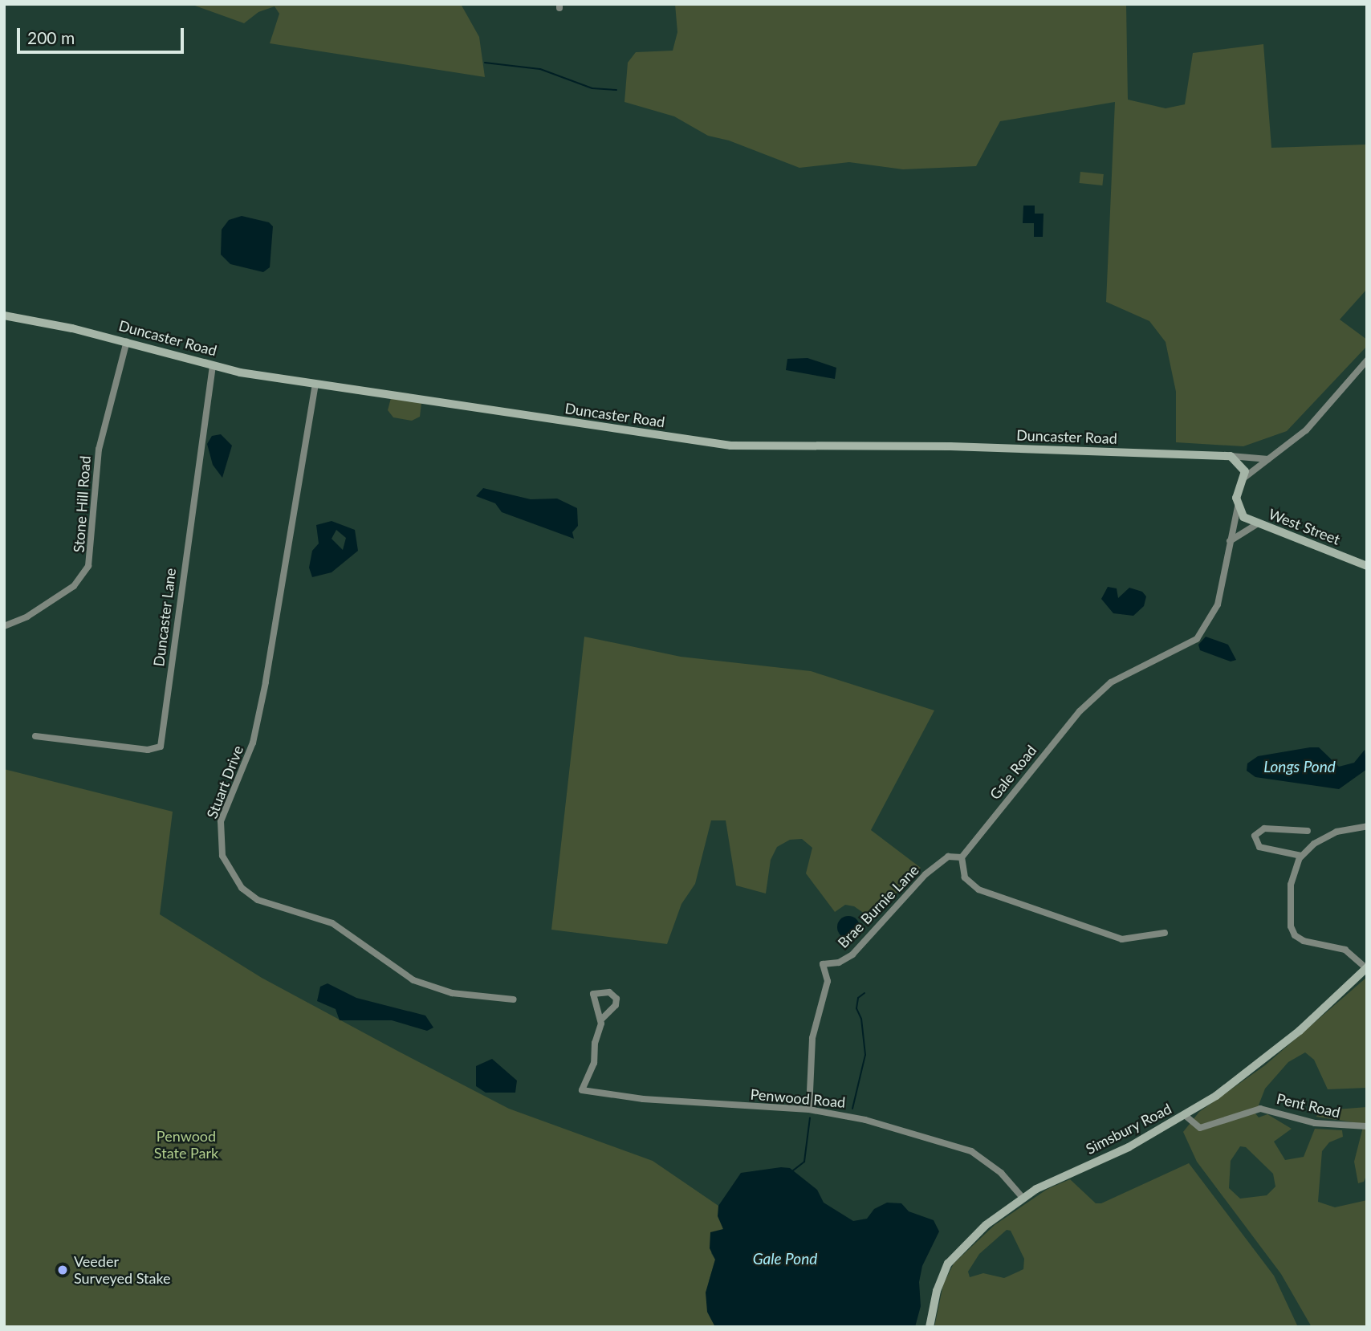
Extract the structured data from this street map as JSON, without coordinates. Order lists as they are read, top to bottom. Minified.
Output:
{"streets":{"street":["Duncaster Road","Stone Hill Road","West Street","Duncaster Lane","Gale Road","Stuart Drive","Brae Burnie Lane","Penwood Road","Pent Road","Simsbury Road"]},"crossings":[["Duncaster Road","Stone Hill Road"],["Duncaster Road","Duncaster Lane"],["Duncaster Road","Stuart Drive"],["West Street","Gale Road"],["Gale Road","Brae Burnie Lane"],["Brae Burnie Lane","Penwood Road"],["Penwood Road","Simsbury Road"],["Pent Road","Simsbury Road"]],"water":["Longs Pond","Gale Pond"],"parks":["Penwood State Park"],"places":["Veeder Surveyed Stake"],"scale_bar":"200 m"}
